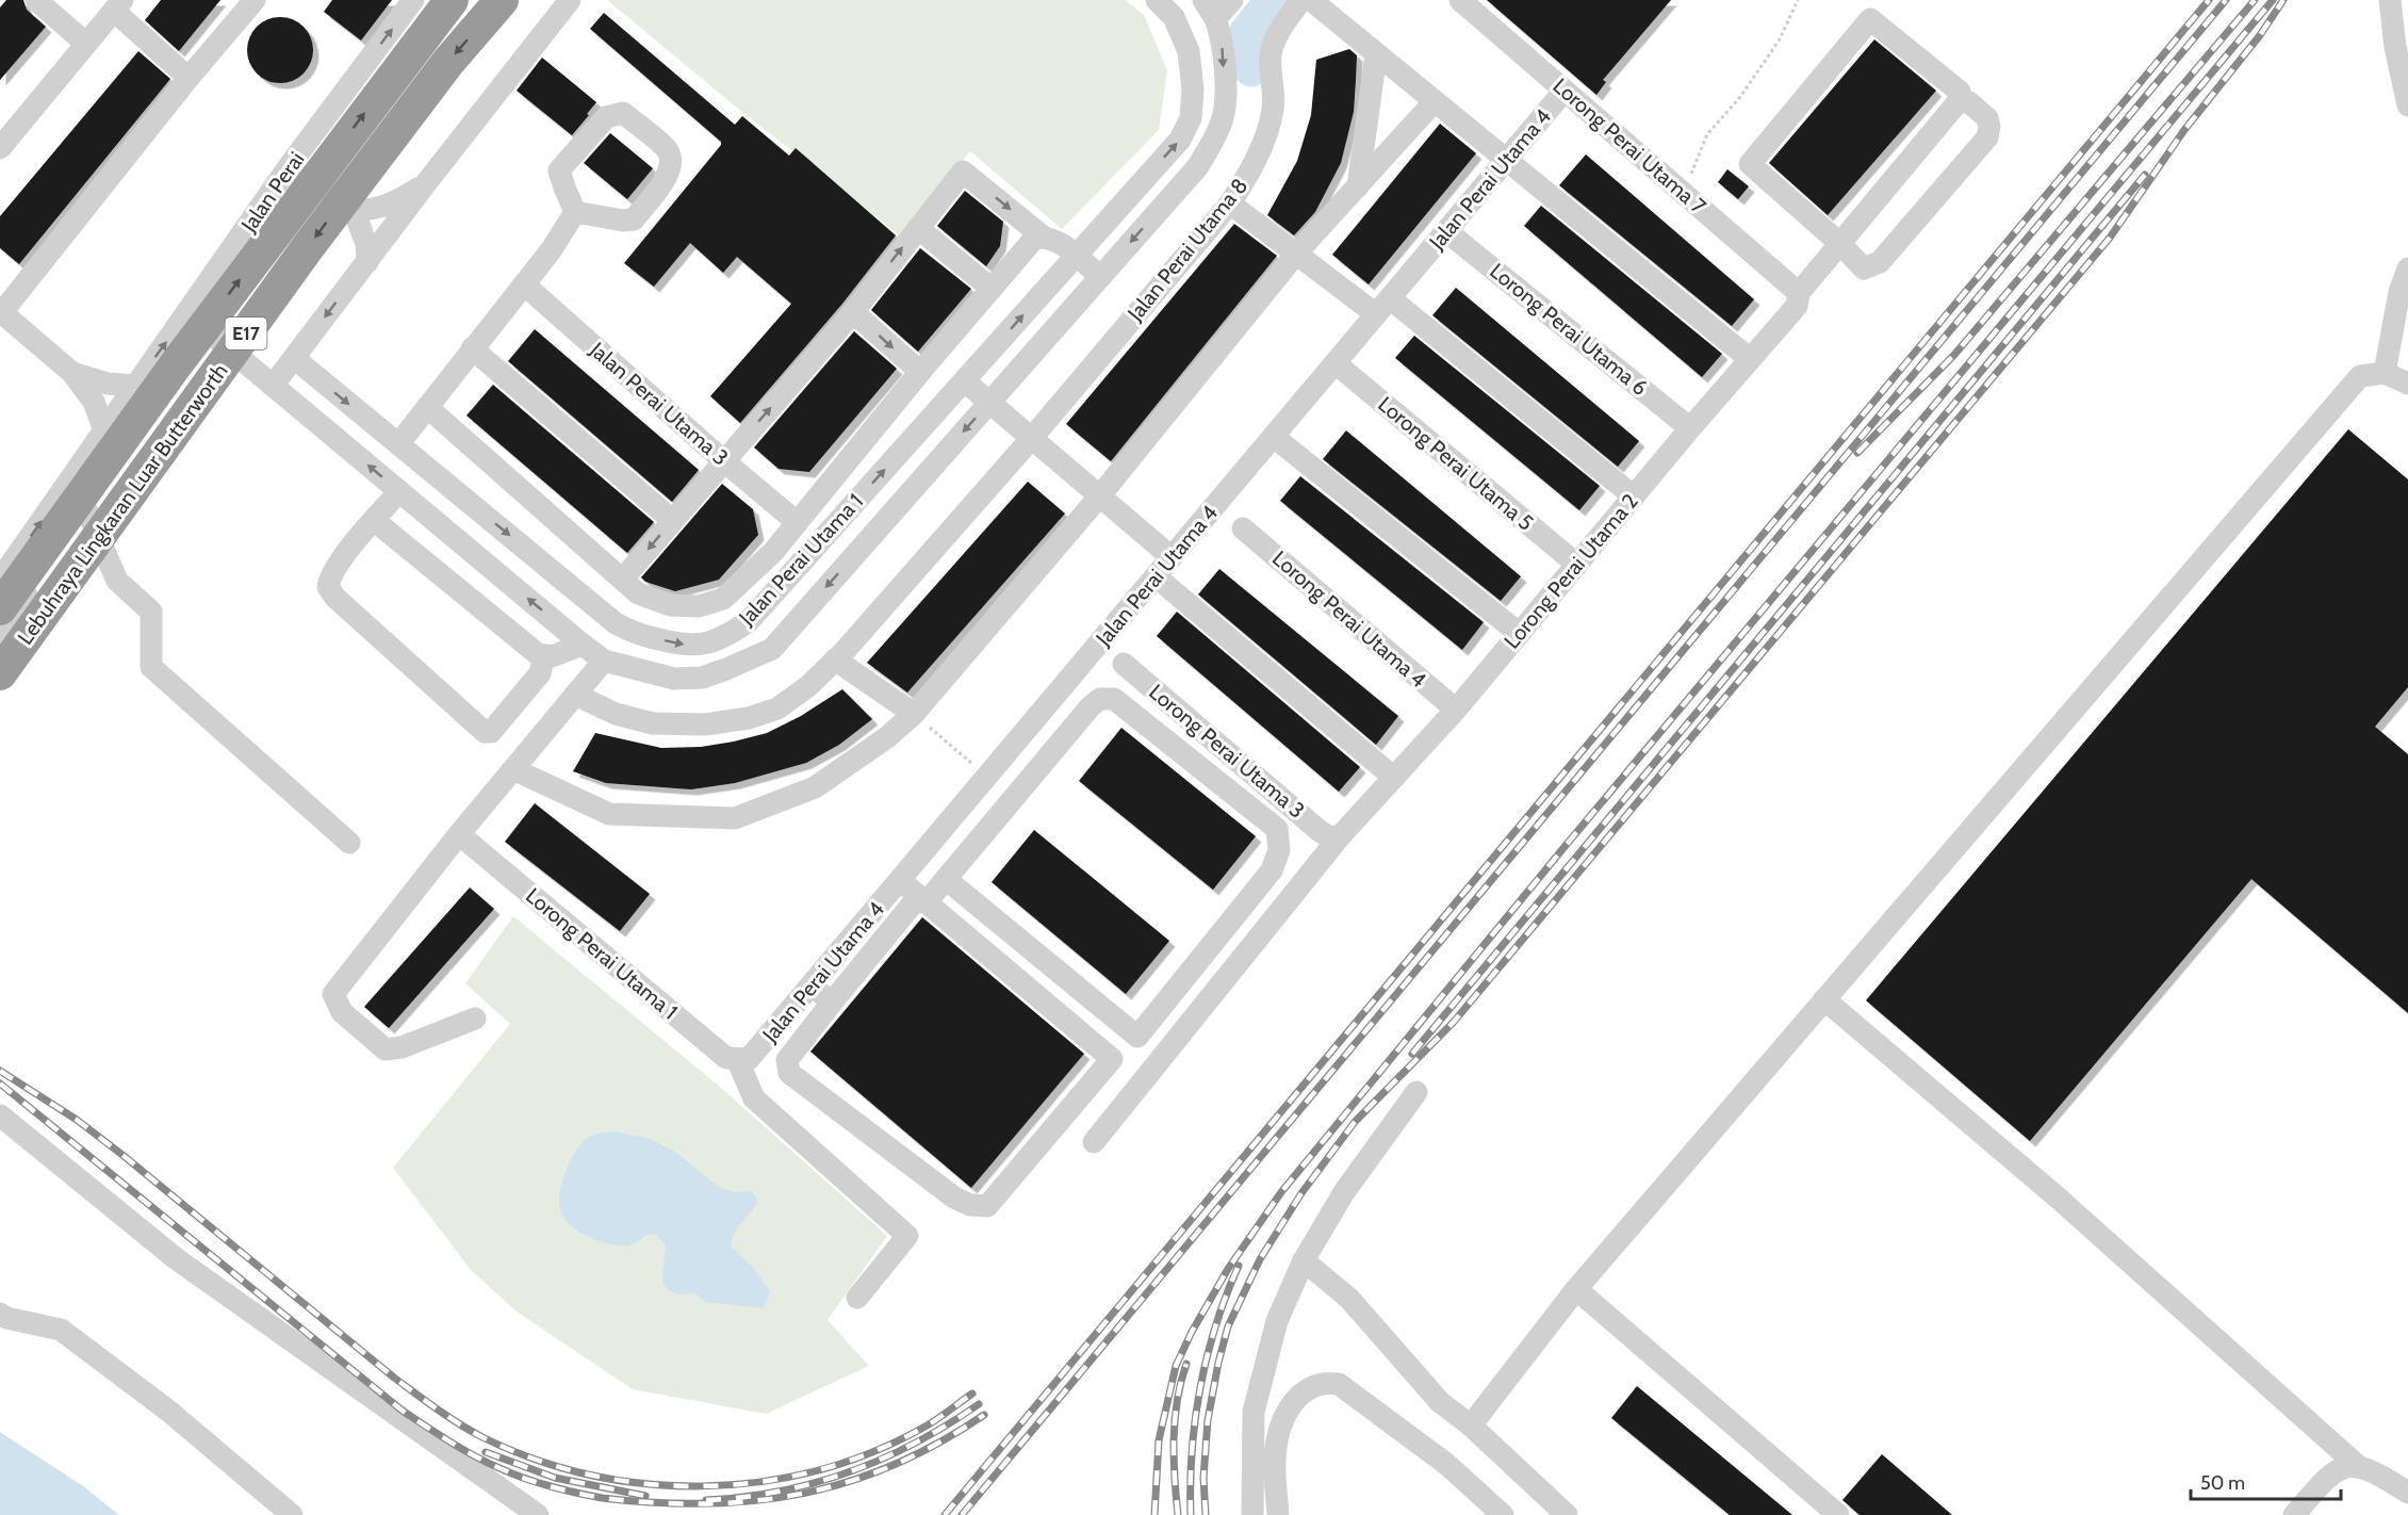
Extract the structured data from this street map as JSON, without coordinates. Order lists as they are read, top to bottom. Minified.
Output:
{"streets":{"highway":["E17","Lebuhraya Lingkaran Luar Butterworth"],"street":["Lorong Perai Utama 7","Jalan Perai Utama 4","Jalan Perai","Jalan Perai Utama 8","Lorong Perai Utama 6","Jalan Perai Utama 3","Lorong Perai Utama 5","Jalan Perai Utama 1","Lorong Perai Utama 2","Lorong Perai Utama 4","Lorong Perai Utama 3","Lorong Perai Utama 1"]},"crossings":[["Lorong Perai Utama 7","Jalan Perai Utama 4"],["Lorong Perai Utama 7","Lorong Perai Utama 2"],["Jalan Perai Utama 4","Lorong Perai Utama 6"],["Jalan Perai Utama 4","Lorong Perai Utama 5"],["Jalan Perai Utama 4","Lorong Perai Utama 1"],["Jalan Perai","Jalan Perai Utama 1"],["Lorong Perai Utama 6","Lorong Perai Utama 2"],["Jalan Perai Utama 3","Jalan Perai Utama 1"],["Lorong Perai Utama 5","Lorong Perai Utama 2"],["Lorong Perai Utama 2","Lorong Perai Utama 4"],["Lorong Perai Utama 2","Lorong Perai Utama 3"]],"scale_bar":"50 m"}
